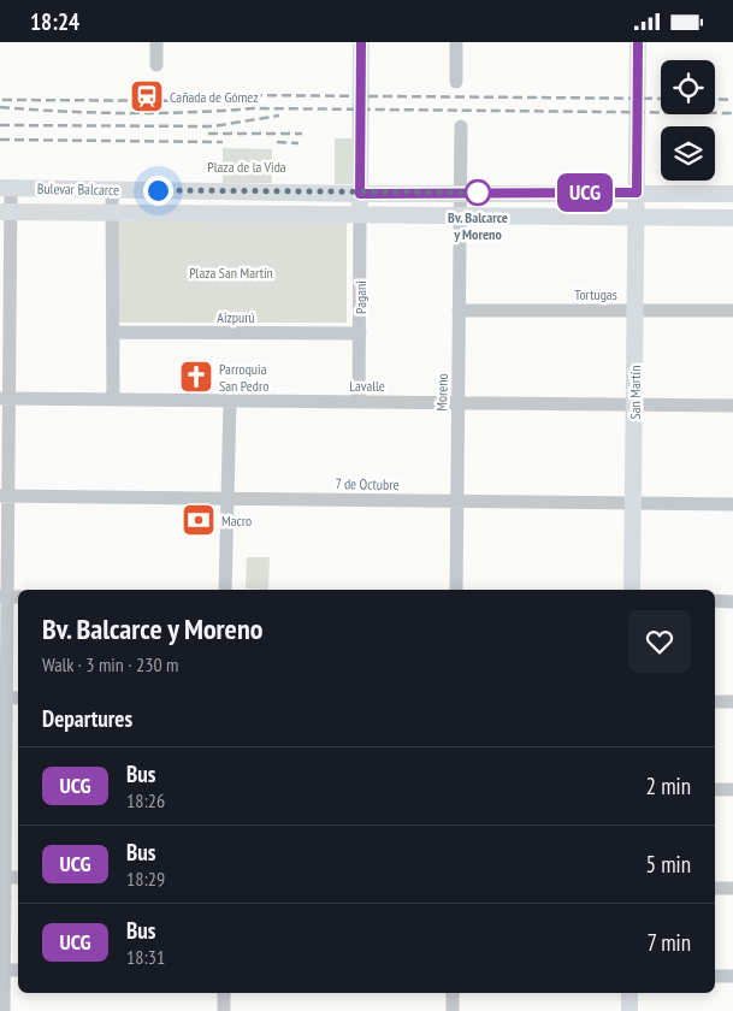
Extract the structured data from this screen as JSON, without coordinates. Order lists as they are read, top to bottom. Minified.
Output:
{"streets":{"main road":["Bulevar Balcarce","Pagani","San Martín"],"street":["Tortugas","Aizpurú","Lavalle","Moreno","7 de Octubre"]},"crossings":[["Bulevar Balcarce","Pagani"],["Bulevar Balcarce","Moreno"],["Bulevar Balcarce","San Martín"],["Tortugas","Moreno"],["Tortugas","San Martín"],["Pagani","Aizpurú"],["Pagani","Lavalle"],["Lavalle","Moreno"],["Lavalle","San Martín"],["Moreno","7 de Octubre"],["San Martín","7 de Octubre"]],"parks":["Plaza de la Vida","Plaza San Martín"],"places":{"station":["Cañada de Gómez"],"other":["Bv. Balcarce y Moreno"],"church":["Parroquia San Pedro"],"bank":["Macro"]},"lines":["bus line UCG"],"page":{"status":"18:24","on_map":"UCG","heading":[["Bv. Balcarce y Moreno","Walk · 3 min · 230 m"],"Departures"],"list":[{"mark":"UCG","name":"Bus","note":"18:26","value":"2 min"},{"mark":"UCG","name":"Bus","note":"18:29","value":"5 min"},{"mark":"UCG","name":"Bus","note":"18:31","value":"7 min"}]}}
